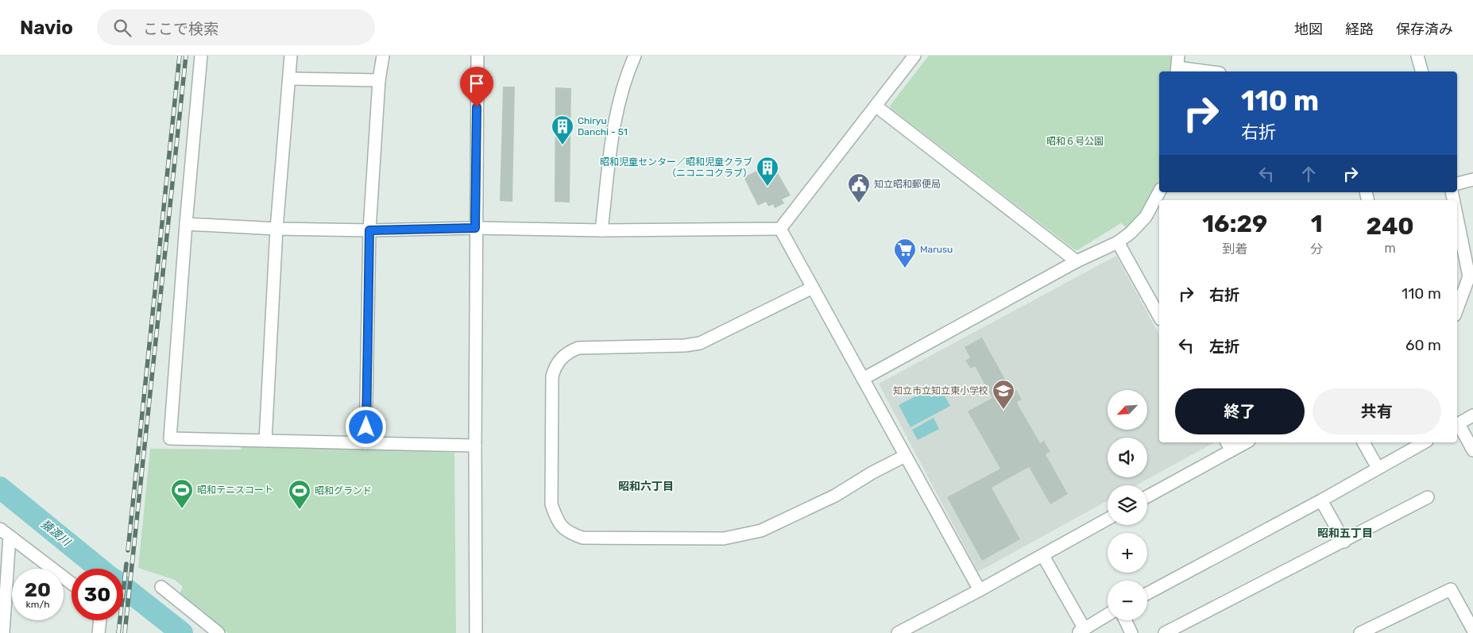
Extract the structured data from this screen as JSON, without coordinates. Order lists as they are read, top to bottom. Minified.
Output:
{"districts":["昭和六丁目","昭和五丁目"],"water":["猿渡川"],"parks":["昭和６号公園"],"places":{"building":["Chiryu Danchi - 51","昭和児童センター／昭和児童クラブ （ニコニコクラブ）"],"public building":["知立昭和郵便局"],"supermarket":["Marusu"],"school or university":["知立市立知立東小学校"],"sports":["昭和テニスコート","昭和グランド"]},"north":"bottom left","page":{"header":"Navio","search":"ここで検索","nav":["地図","経路","保存済み"],"turn":["110 m","右折"],"eta":["16:29","到着","1","分","240","m"],"list":[{"name":"右折","value":"110 m"},{"name":"左折","value":"60 m"}],"buttons":["終了","共有"],"map_buttons":["+","−"],"speed":"20 km/h","limit":"30"}}
